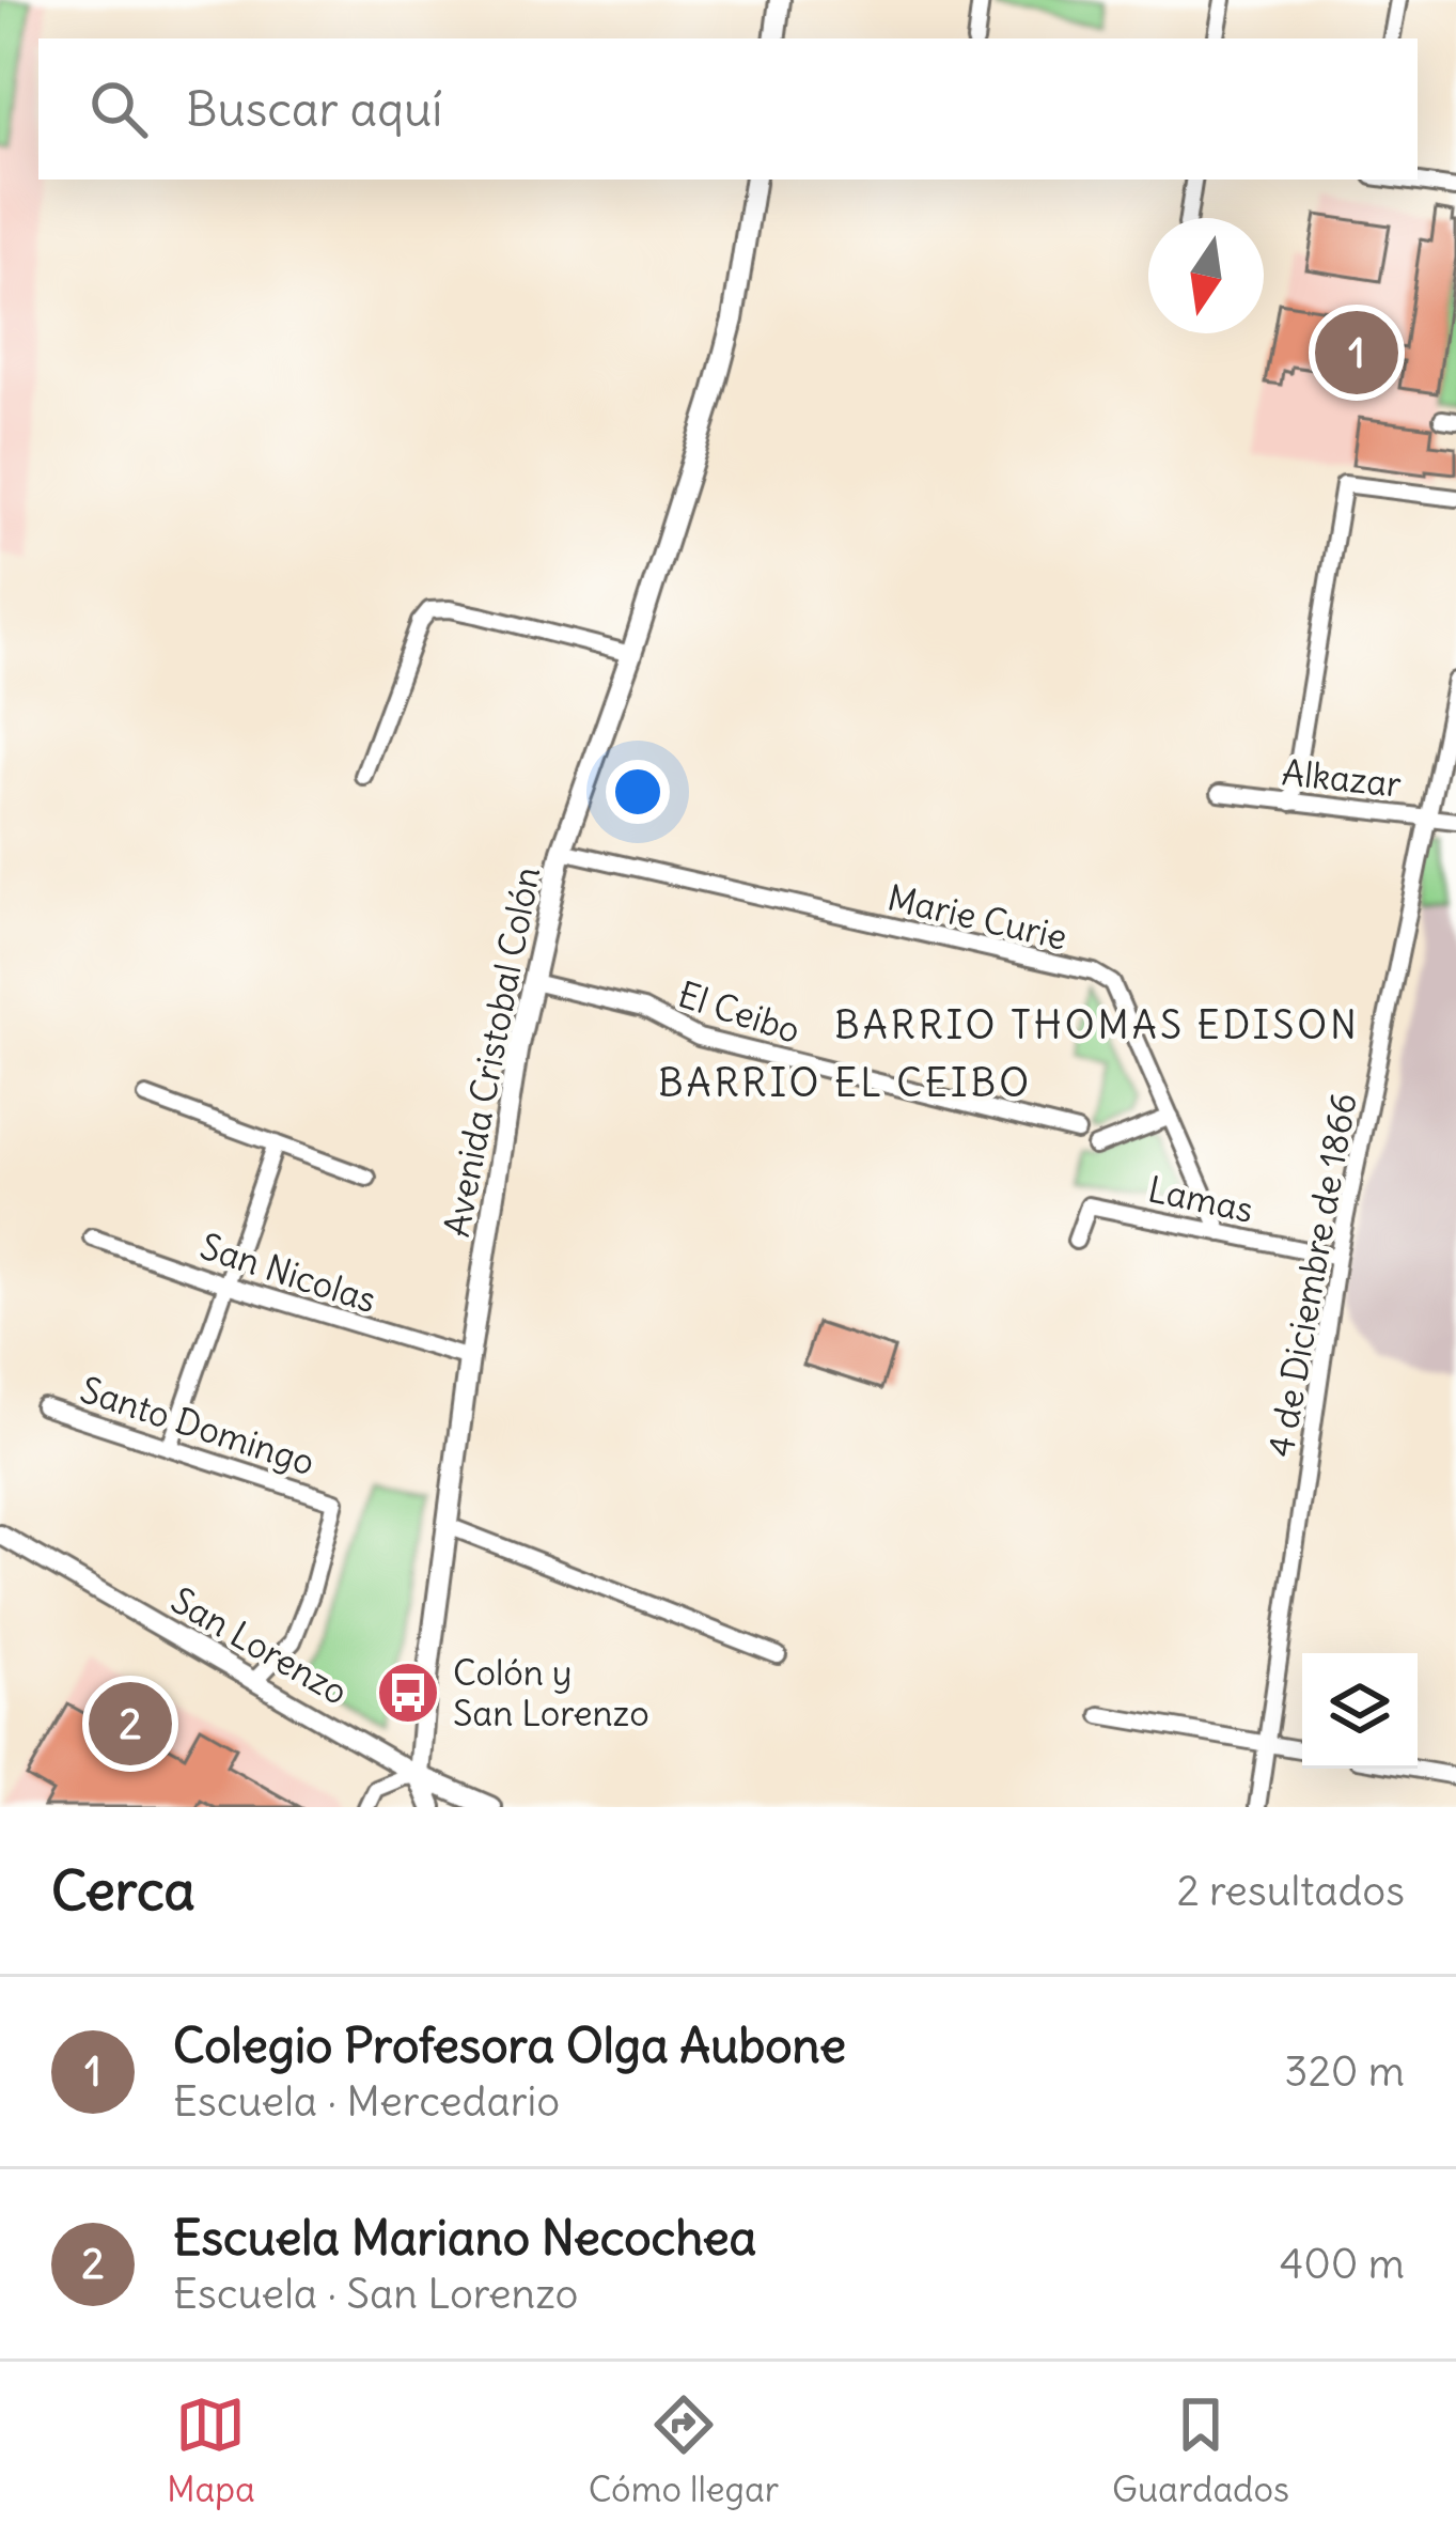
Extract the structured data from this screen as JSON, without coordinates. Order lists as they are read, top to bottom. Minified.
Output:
{"streets":{"main road":["Avenida Cristobal Colón","San Lorenzo"],"street":["Alkazar","Marie Curie","El Ceibo","Lamas","San Nicolas","4 de Diciembre de 1866","Santo Domingo"]},"crossings":[["Alkazar","4 de Diciembre de 1866"],["Marie Curie","Avenida Cristobal Colón"],["Marie Curie","Lamas"],["El Ceibo","Avenida Cristobal Colón"],["Avenida Cristobal Colón","San Nicolas"],["Avenida Cristobal Colón","San Lorenzo"],["Lamas","4 de Diciembre de 1866"],["Santo Domingo","San Lorenzo"]],"districts":["BARRIO THOMAS EDISON","BARRIO EL CEIBO"],"places":{"bus stop":["Colón y San Lorenzo"]},"north":"bottom","page":{"search":"Buscar aquí","pins":["1","2"],"heading":["Cerca","2 resultados"],"list":[{"mark":"1","name":"Colegio Profesora Olga Aubone","note":"Escuela · Mercedario","value":"320 m"},{"mark":"2","name":"Escuela Mariano Necochea","note":"Escuela · San Lorenzo","value":"400 m"}],"nav":["Mapa","Cómo llegar","Guardados"]}}
